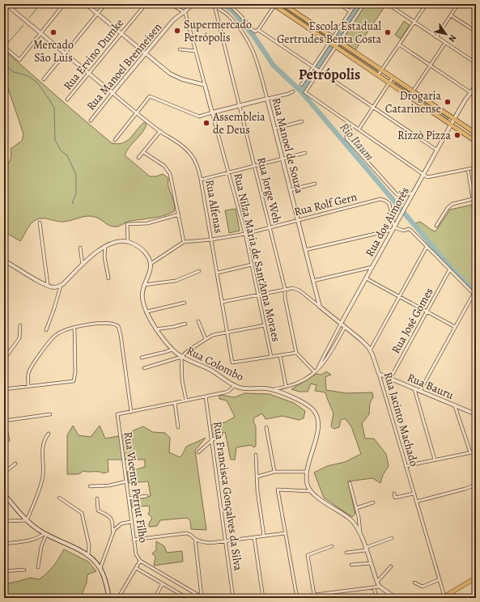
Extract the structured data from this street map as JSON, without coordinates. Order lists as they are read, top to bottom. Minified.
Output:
{"streets":{"street":["Rua Ervino Dumke","Rua Manoel Brenneisen","Rua Manoel de Souza","Rua Jorge Weh","Rua Rolf Gern","Rua Alfenas","Rua dos Aimorés","Rua Nilza Maria de Sant'Anna Moraes","Rua José Gomes","Rua Colombo","Rua Bauru","Rua Jacinto Machado","Rua Vicente Perrut Filho","Rua Francisca Gonçalves da Silva"]},"crossings":[["Rua Manoel Brenneisen","Rua Alfenas"],["Rua Manoel Brenneisen","Rua Nilza Maria de Sant'Anna Moraes"],["Rua Manoel de Souza","Rua Jorge Weh"],["Rua Manoel de Souza","Rua Rolf Gern"],["Rua Manoel de Souza","Rua Jacinto Machado"],["Rua Jorge Weh","Rua Rolf Gern"],["Rua Jorge Weh","Rua Jacinto Machado"],["Rua Rolf Gern","Rua Alfenas"],["Rua Rolf Gern","Rua dos Aimorés"],["Rua Rolf Gern","Rua Nilza Maria de Sant'Anna Moraes"],["Rua Rolf Gern","Rua Colombo"],["Rua Alfenas","Rua Nilza Maria de Sant'Anna Moraes"],["Rua dos Aimorés","Rua Colombo"],["Rua dos Aimorés","Rua Jacinto Machado"],["Rua José Gomes","Rua Bauru"],["Rua Bauru","Rua Jacinto Machado"]],"districts":["Petrópolis"],"water":["Rio Itaum"],"places":["Supermercado Petrópolis","Mercado São Luís","Escola Estadual Gertrudes Benta Costa","Drogaria Catarinense","Assembleia de Deus","Rizzò Pizza"],"north":"bottom right"}
